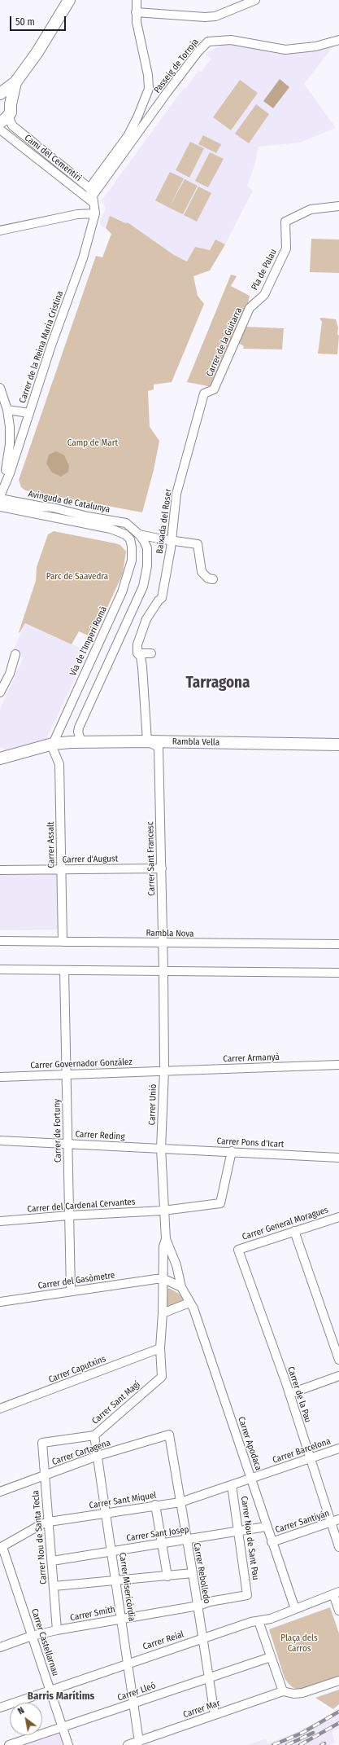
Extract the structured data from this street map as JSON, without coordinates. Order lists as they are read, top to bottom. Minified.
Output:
{"streets":{"main road":["Rambla Vella"],"street":["Passeig de Torroja","Camí del Cementiri","Pla de Palau","Carrer de la Guitarra","Carrer de la Reina Maria Cristina","Avinguda de Catalunya","Baixada del Roser","Via de l'Imperi Romà","Carrer Assalt","Carrer Sant Francesc","Carrer d'August","Rambla Nova","Carrer Armanyà","Carrer Governador González","Carrer Unió","Carrer de Fortuny","Carrer Reding","Carrer Pons d'Icart","Carrer del Cardenal Cervantes","Carrer General Moragues","Carrer del Gasòmetre","Carrer Caputxins","Carrer de la Pau","Carrer Sant Magí","Carrer Apodaca","Carrer Barcelona","Carrer Cartagena","Carrer Sant Miquel","Carrer Santiyán","Carrer Sant Josep","Carrer Nou de Santa Tecla","Carrer Nou de Sant Pau","Carrer Rebolledo","Carrer Misericòrdia","Carrer Smith","Carrer Reial","Carrer Castellarnau","Carrer Lleó","Carrer Mar"]},"crossings":[["Passeig de Torroja","Camí del Cementiri"],["Passeig de Torroja","Carrer de la Reina Maria Cristina"],["Camí del Cementiri","Carrer de la Reina Maria Cristina"],["Pla de Palau","Carrer de la Guitarra"],["Carrer de la Guitarra","Baixada del Roser"],["Carrer de la Reina Maria Cristina","Avinguda de Catalunya"],["Avinguda de Catalunya","Via de l'Imperi Romà"],["Via de l'Imperi Romà","Rambla Vella"],["Via de l'Imperi Romà","Carrer Assalt"],["Rambla Vella","Carrer Assalt"],["Rambla Vella","Carrer Sant Francesc"],["Carrer Assalt","Carrer d'August"],["Carrer Assalt","Rambla Nova"],["Carrer Sant Francesc","Carrer d'August"],["Carrer Sant Francesc","Rambla Nova"],["Carrer Sant Francesc","Carrer Unió"],["Carrer Armanyà","Carrer Governador González"],["Carrer Armanyà","Carrer Unió"],["Carrer Governador González","Carrer Unió"],["Carrer Governador González","Carrer de Fortuny"],["Carrer Unió","Carrer Reding"],["Carrer Unió","Carrer Pons d'Icart"],["Carrer Unió","Carrer del Cardenal Cervantes"],["Carrer Unió","Carrer del Gasòmetre"],["Carrer Unió","Carrer Apodaca"],["Carrer de Fortuny","Carrer Reding"],["Carrer de Fortuny","Carrer del Cardenal Cervantes"],["Carrer de Fortuny","Carrer del Gasòmetre"],["Carrer Reding","Carrer Pons d'Icart"],["Carrer Pons d'Icart","Carrer del Cardenal Cervantes"],["Carrer General Moragues","Carrer de la Pau"],["Carrer Caputxins","Carrer Sant Magí"],["Carrer de la Pau","Carrer Barcelona"],["Carrer de la Pau","Carrer Santiyán"],["Carrer Sant Magí","Carrer Nou de Santa Tecla"],["Carrer Sant Magí","Carrer Misericòrdia"],["Carrer Apodaca","Carrer Barcelona"],["Carrer Apodaca","Carrer Sant Miquel"],["Carrer Apodaca","Carrer Santiyán"],["Carrer Apodaca","Carrer Sant Josep"],["Carrer Apodaca","Carrer Reial"],["Carrer Barcelona","Carrer Sant Miquel"],["Carrer Cartagena","Carrer Nou de Santa Tecla"],["Carrer Cartagena","Carrer Rebolledo"],["Carrer Cartagena","Carrer Misericòrdia"],["Carrer Sant Miquel","Carrer Nou de Santa Tecla"],["Carrer Sant Miquel","Carrer Nou de Sant Pau"],["Carrer Sant Miquel","Carrer Rebolledo"],["Carrer Sant Miquel","Carrer Misericòrdia"],["Carrer Sant Miquel","Carrer Castellarnau"],["Carrer Sant Josep","Carrer Nou de Santa Tecla"],["Carrer Sant Josep","Carrer Nou de Sant Pau"],["Carrer Sant Josep","Carrer Rebolledo"],["Carrer Sant Josep","Carrer Misericòrdia"],["Carrer Nou de Santa Tecla","Carrer Smith"],["Carrer Nou de Sant Pau","Carrer Smith"],["Carrer Rebolledo","Carrer Smith"],["Carrer Rebolledo","Carrer Reial"],["Carrer Rebolledo","Carrer Lleó"],["Carrer Rebolledo","Carrer Mar"],["Carrer Misericòrdia","Carrer Smith"],["Carrer Misericòrdia","Carrer Reial"],["Carrer Misericòrdia","Carrer Lleó"],["Carrer Misericòrdia","Carrer Mar"],["Carrer Smith","Carrer Castellarnau"],["Carrer Reial","Carrer Castellarnau"],["Carrer Castellarnau","Carrer Lleó"]],"districts":["Tarragona","Barris Marítims"],"parks":["Camp de Mart","Parc de Saavedra","Plaça dels Carros"],"scale_bar":"50 m","north":"top left"}
